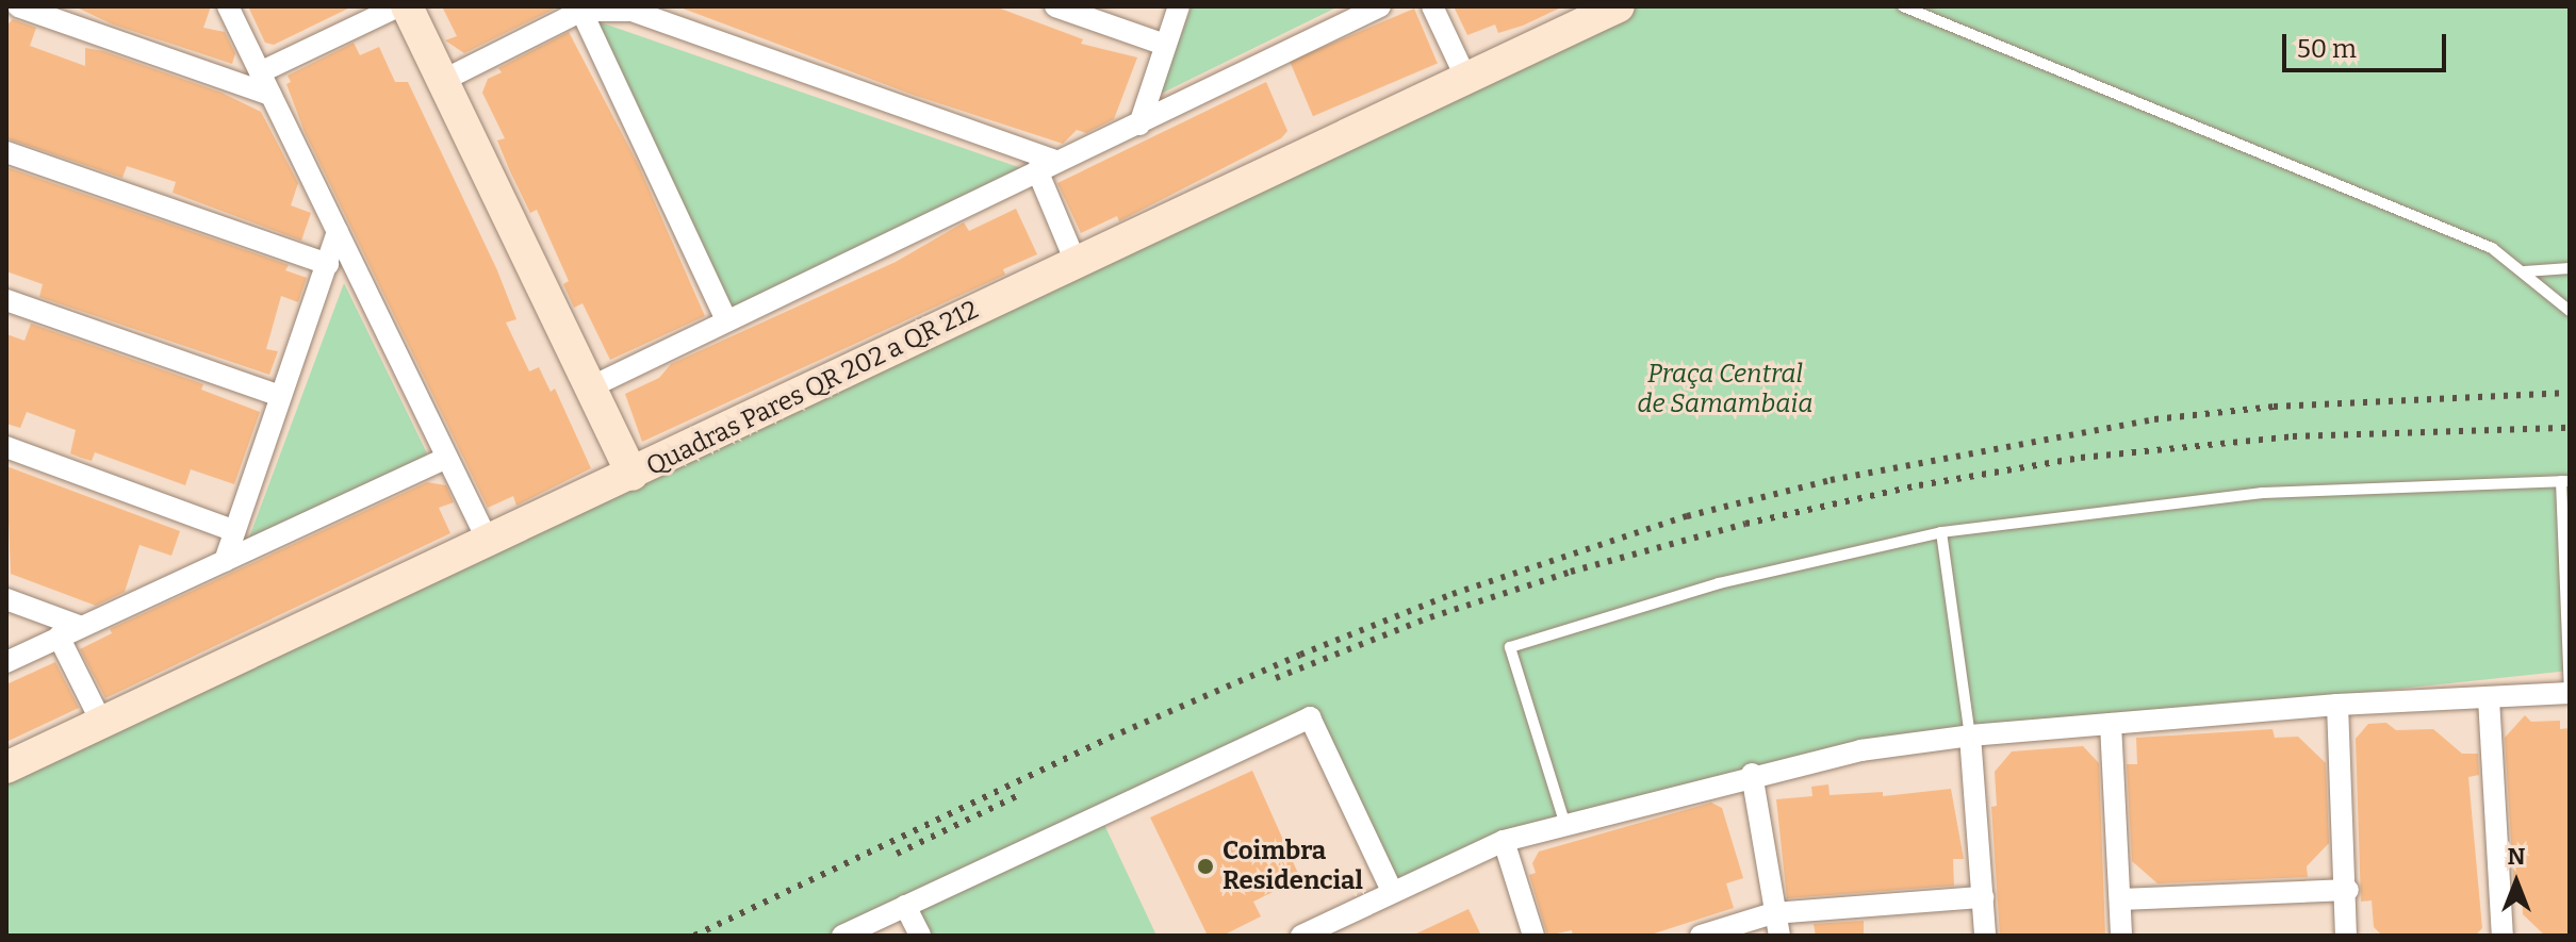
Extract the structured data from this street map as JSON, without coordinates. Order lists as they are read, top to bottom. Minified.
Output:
{"streets":{"street":["Quadras Pares QR 202 a QR 212"]},"parks":["Praça Central de Samambaia"],"places":["Coimbra Residencial"],"scale_bar":"50 m","north":"top"}
